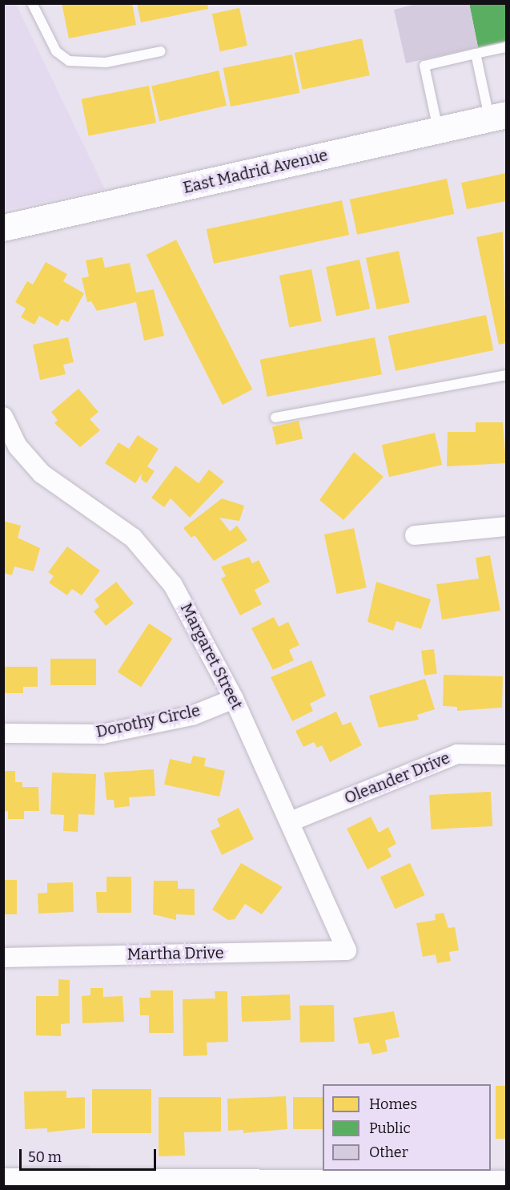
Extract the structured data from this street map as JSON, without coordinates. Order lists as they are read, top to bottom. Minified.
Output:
{"streets":{"street":["East Madrid Avenue","Margaret Street","Dorothy Circle","Oleander Drive","Martha Drive"]},"crossings":[["Margaret Street","Dorothy Circle"],["Margaret Street","Oleander Drive"],["Margaret Street","Martha Drive"]],"legend":["Homes","Public","Other"],"scale_bar":"50 m"}
